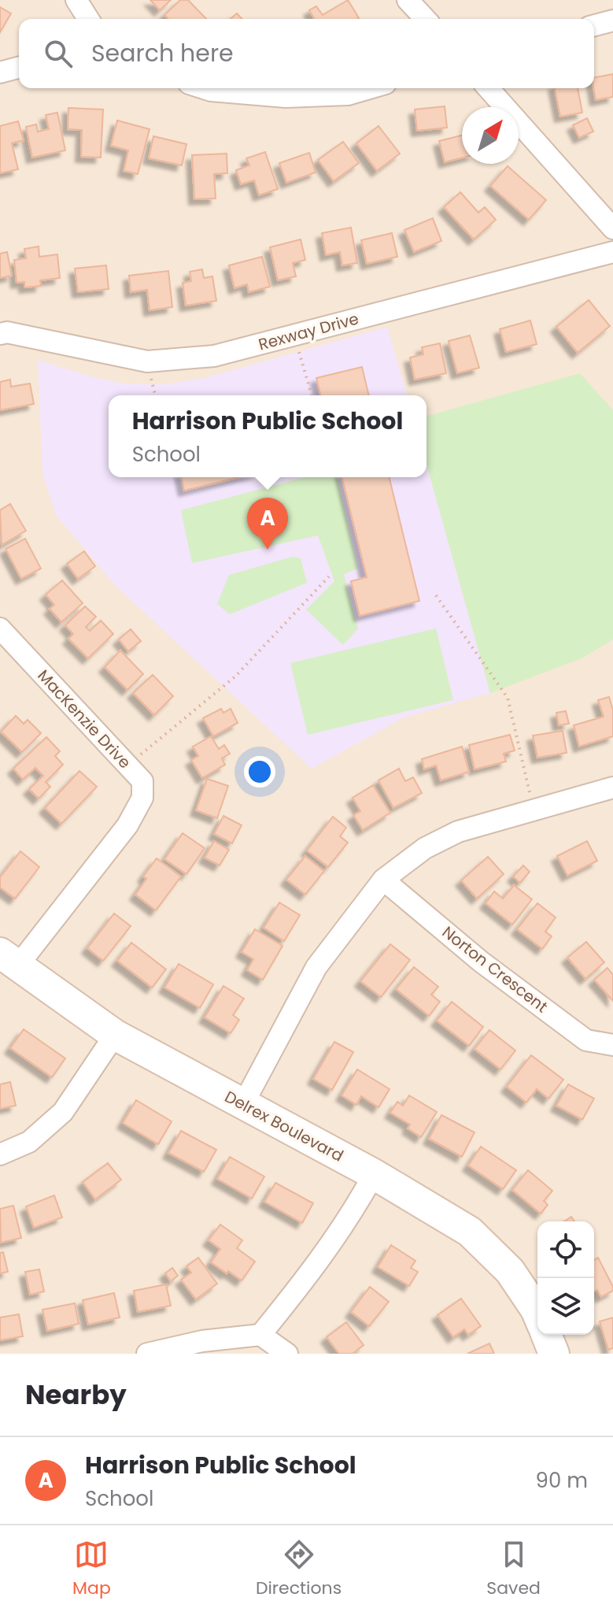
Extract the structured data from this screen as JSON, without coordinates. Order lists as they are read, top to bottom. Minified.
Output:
{"streets":{"street":["Rexway Drive","MacKenzie Drive","Norton Crescent","Delrex Boulevard"]},"crossings":[["MacKenzie Drive","Delrex Boulevard"]],"north":"top right","page":{"search":"Search here","popup":["Harrison Public School","School"],"pins":"A","heading":"Nearby","list":[{"mark":"A","name":"Harrison Public School","note":"School","value":"90 m"}],"nav":["Map","Directions","Saved"]}}
